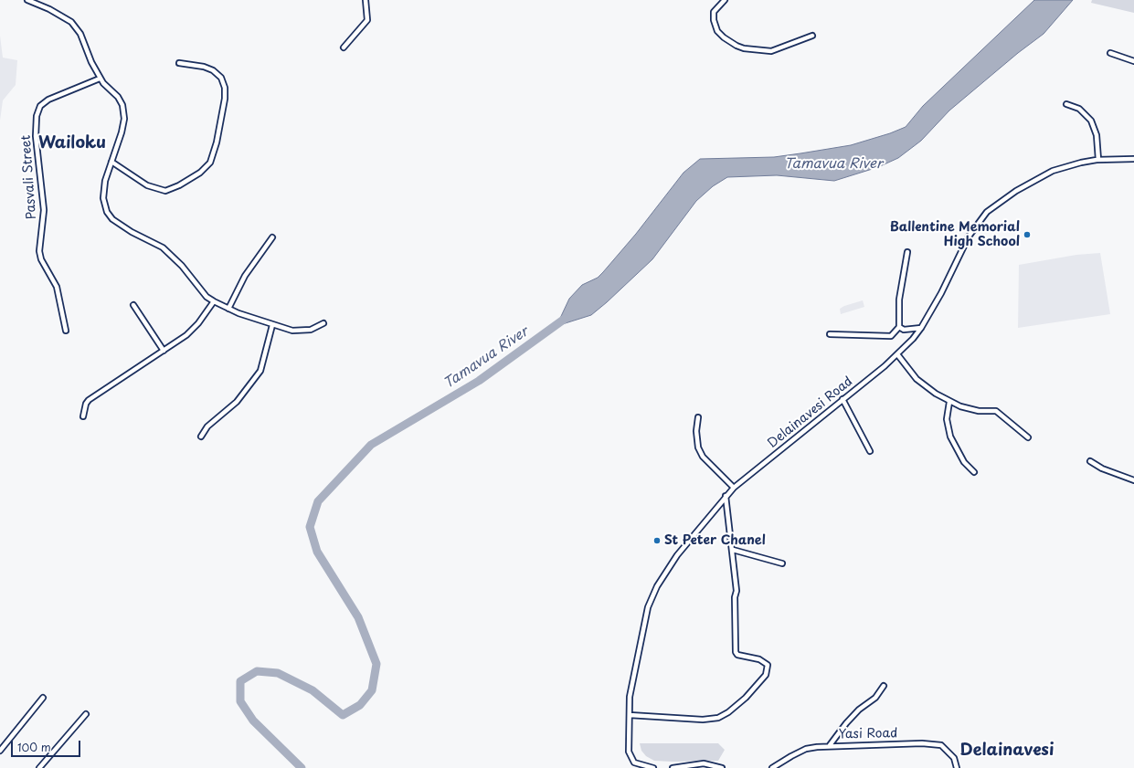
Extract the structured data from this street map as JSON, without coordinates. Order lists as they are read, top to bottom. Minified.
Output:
{"streets":{"street":["Pasvali Street","Delainavesi Road","Yasi Road"]},"districts":["Wailoku","Delainavesi"],"water":["Tamavua River"],"places":["Ballentine Memorial High School","St Peter Chanel"],"scale_bar":"100 m"}
